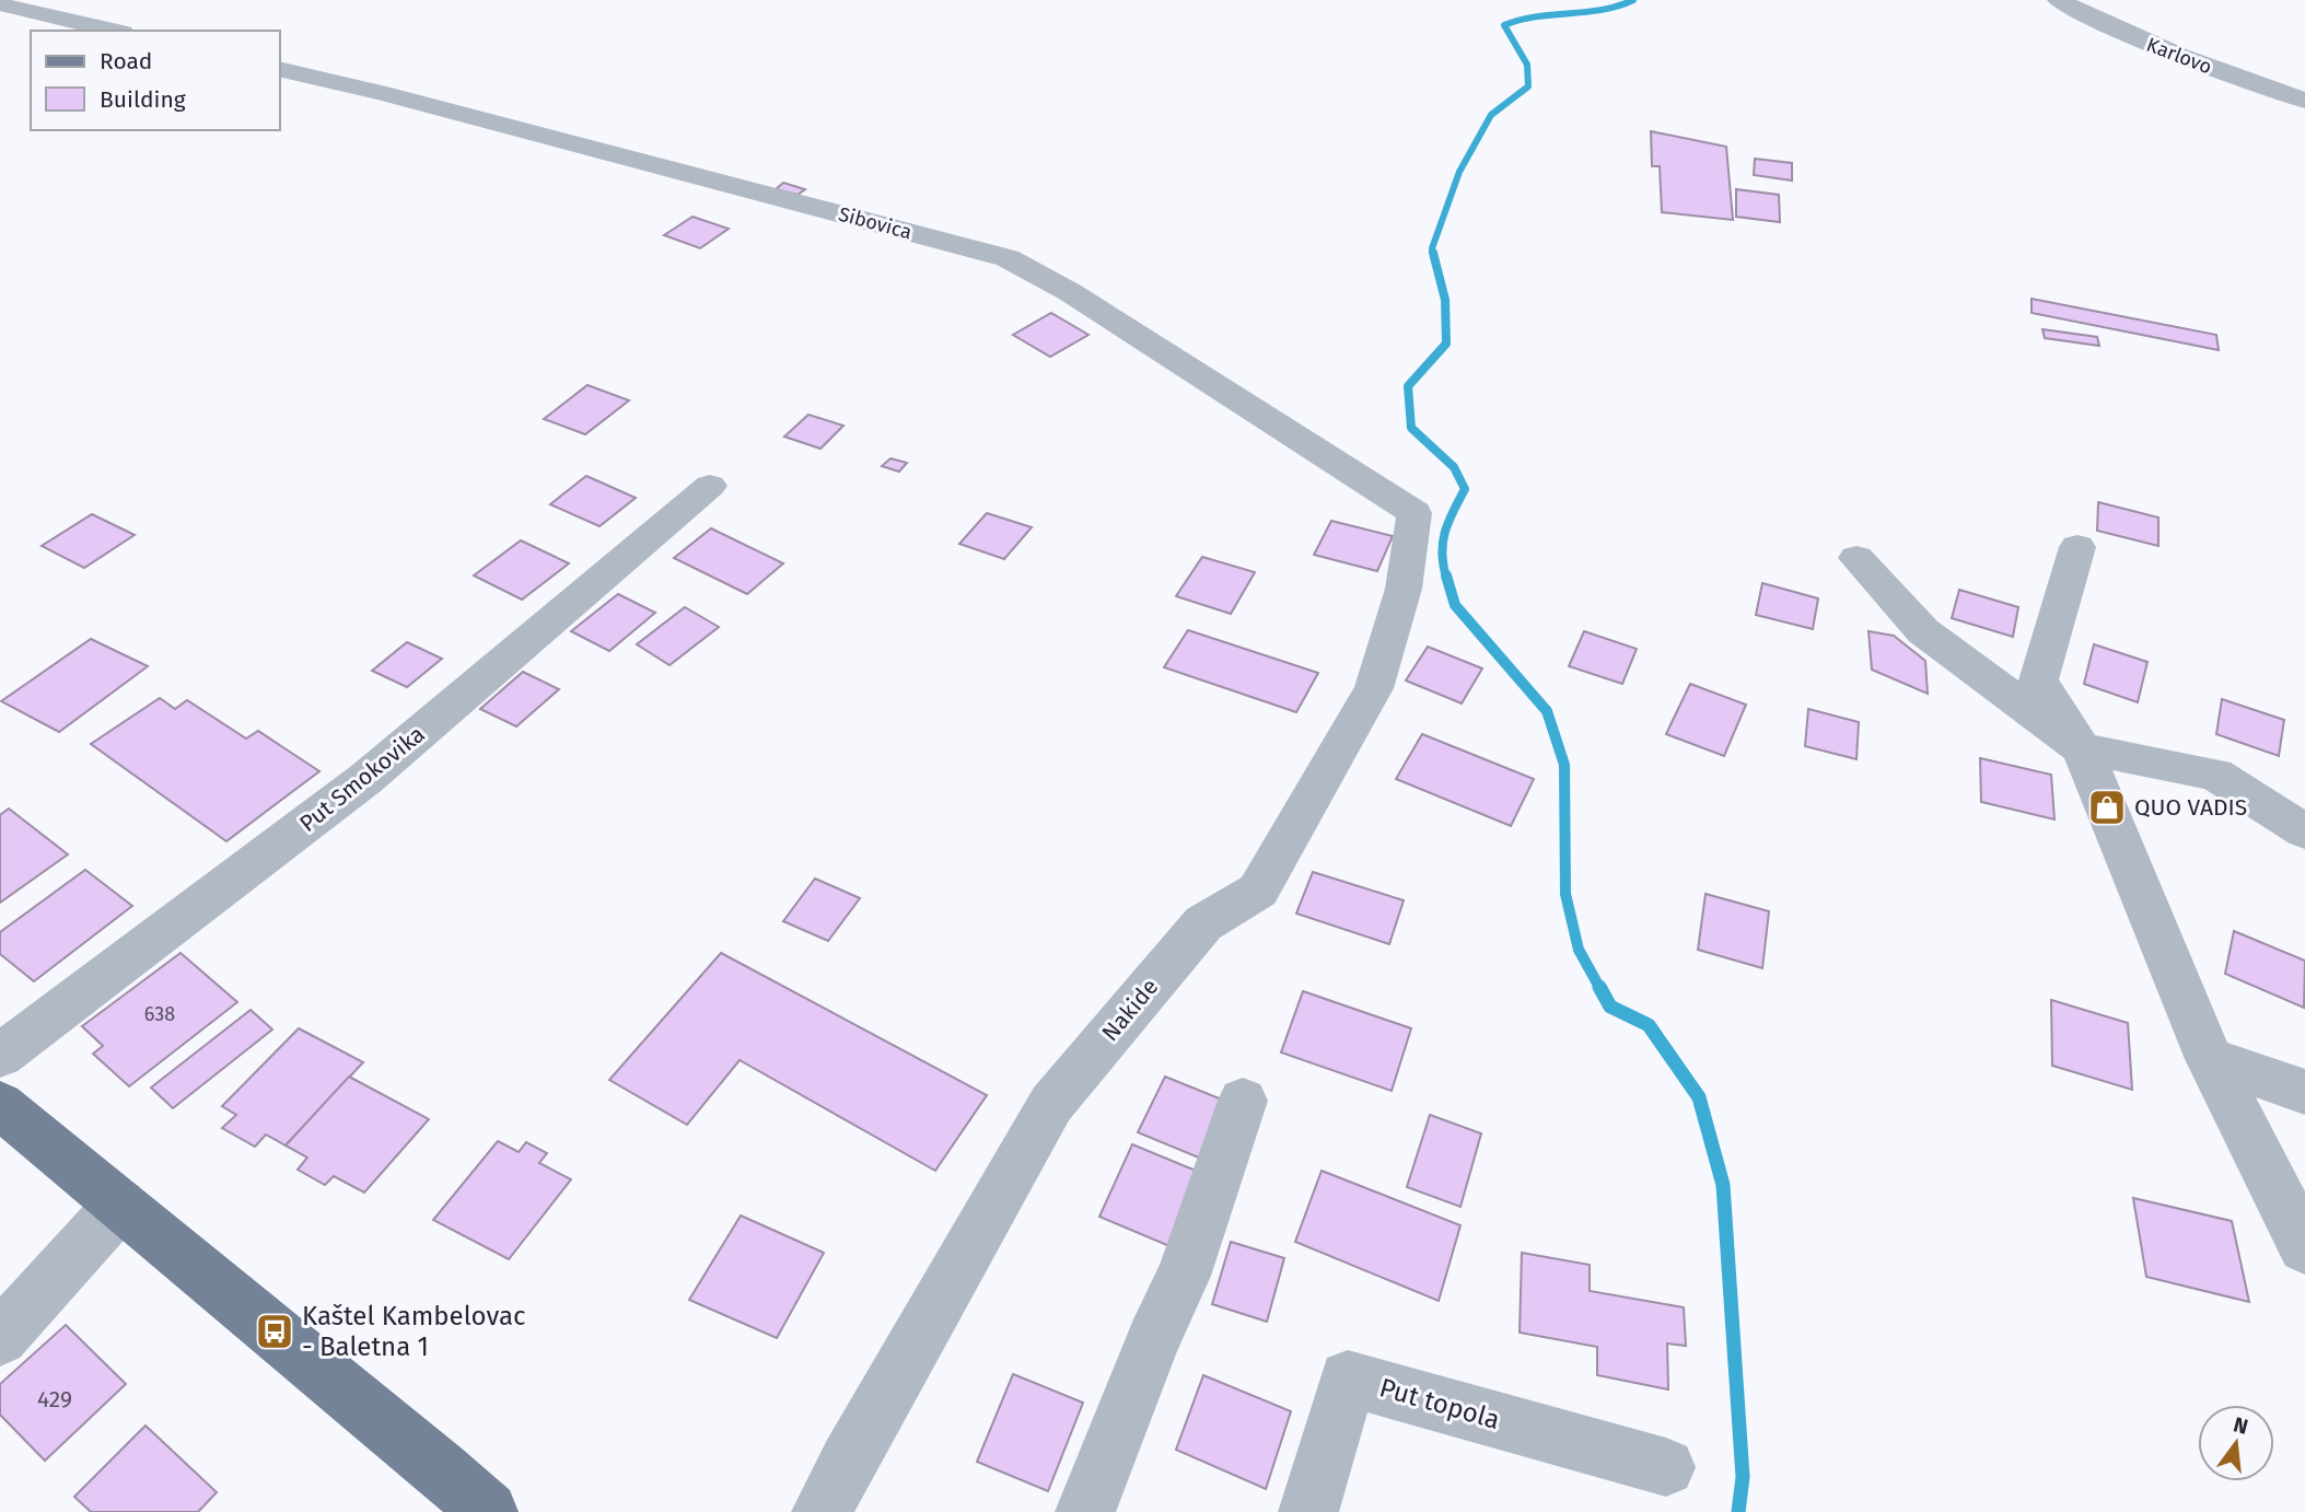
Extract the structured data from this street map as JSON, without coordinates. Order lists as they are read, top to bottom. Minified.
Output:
{"streets":{"street":["Karlovo","Sibovica","Put Smokovika","Nakide","Put topola"]},"crossings":[["Sibovica","Nakide"]],"places":{"shop":["QUO VADIS"],"bus stop":["Kaštel Kambelovac - Baletna 1"]},"house_numbers":["638","429"],"legend":["Road","Building"],"north":"top"}
